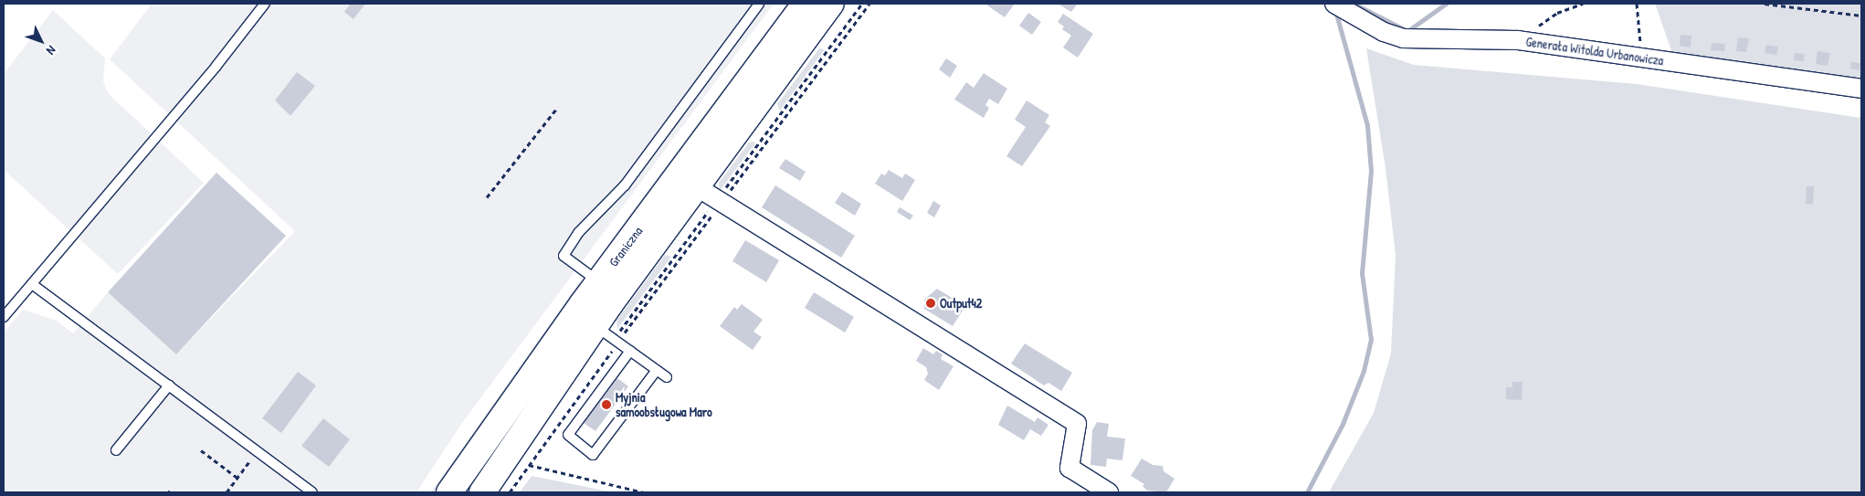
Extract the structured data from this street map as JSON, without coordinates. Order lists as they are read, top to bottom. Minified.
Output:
{"streets":{"main road":["Graniczna"],"street":["Generała Witolda Urbanowicza"]},"places":["Output42","Myjnia samoobsługowa Maro"],"north":"bottom right"}
